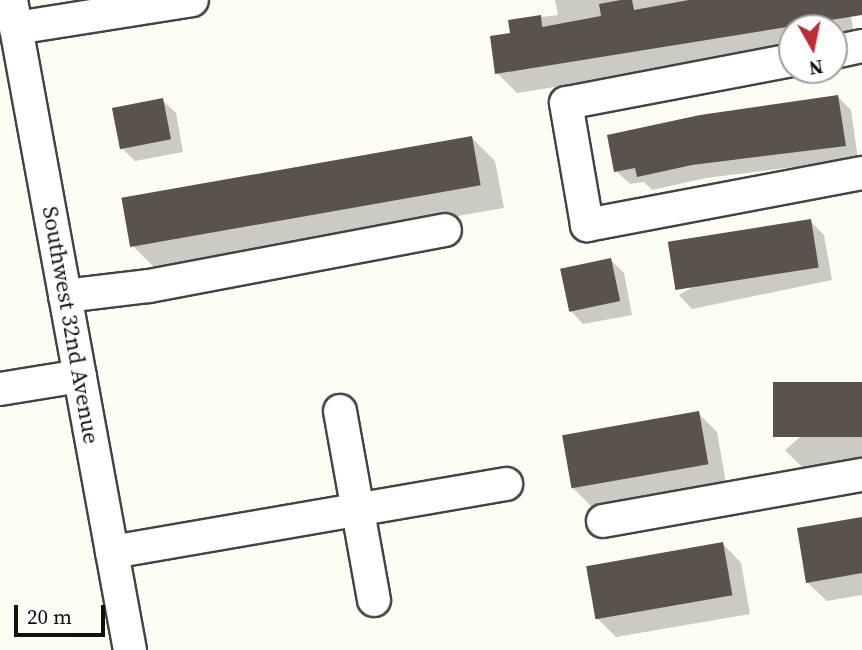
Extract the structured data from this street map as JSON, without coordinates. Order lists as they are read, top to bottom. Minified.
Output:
{"streets":{"street":["Southwest 32nd Avenue"]},"scale_bar":"20 m","north":"bottom"}
